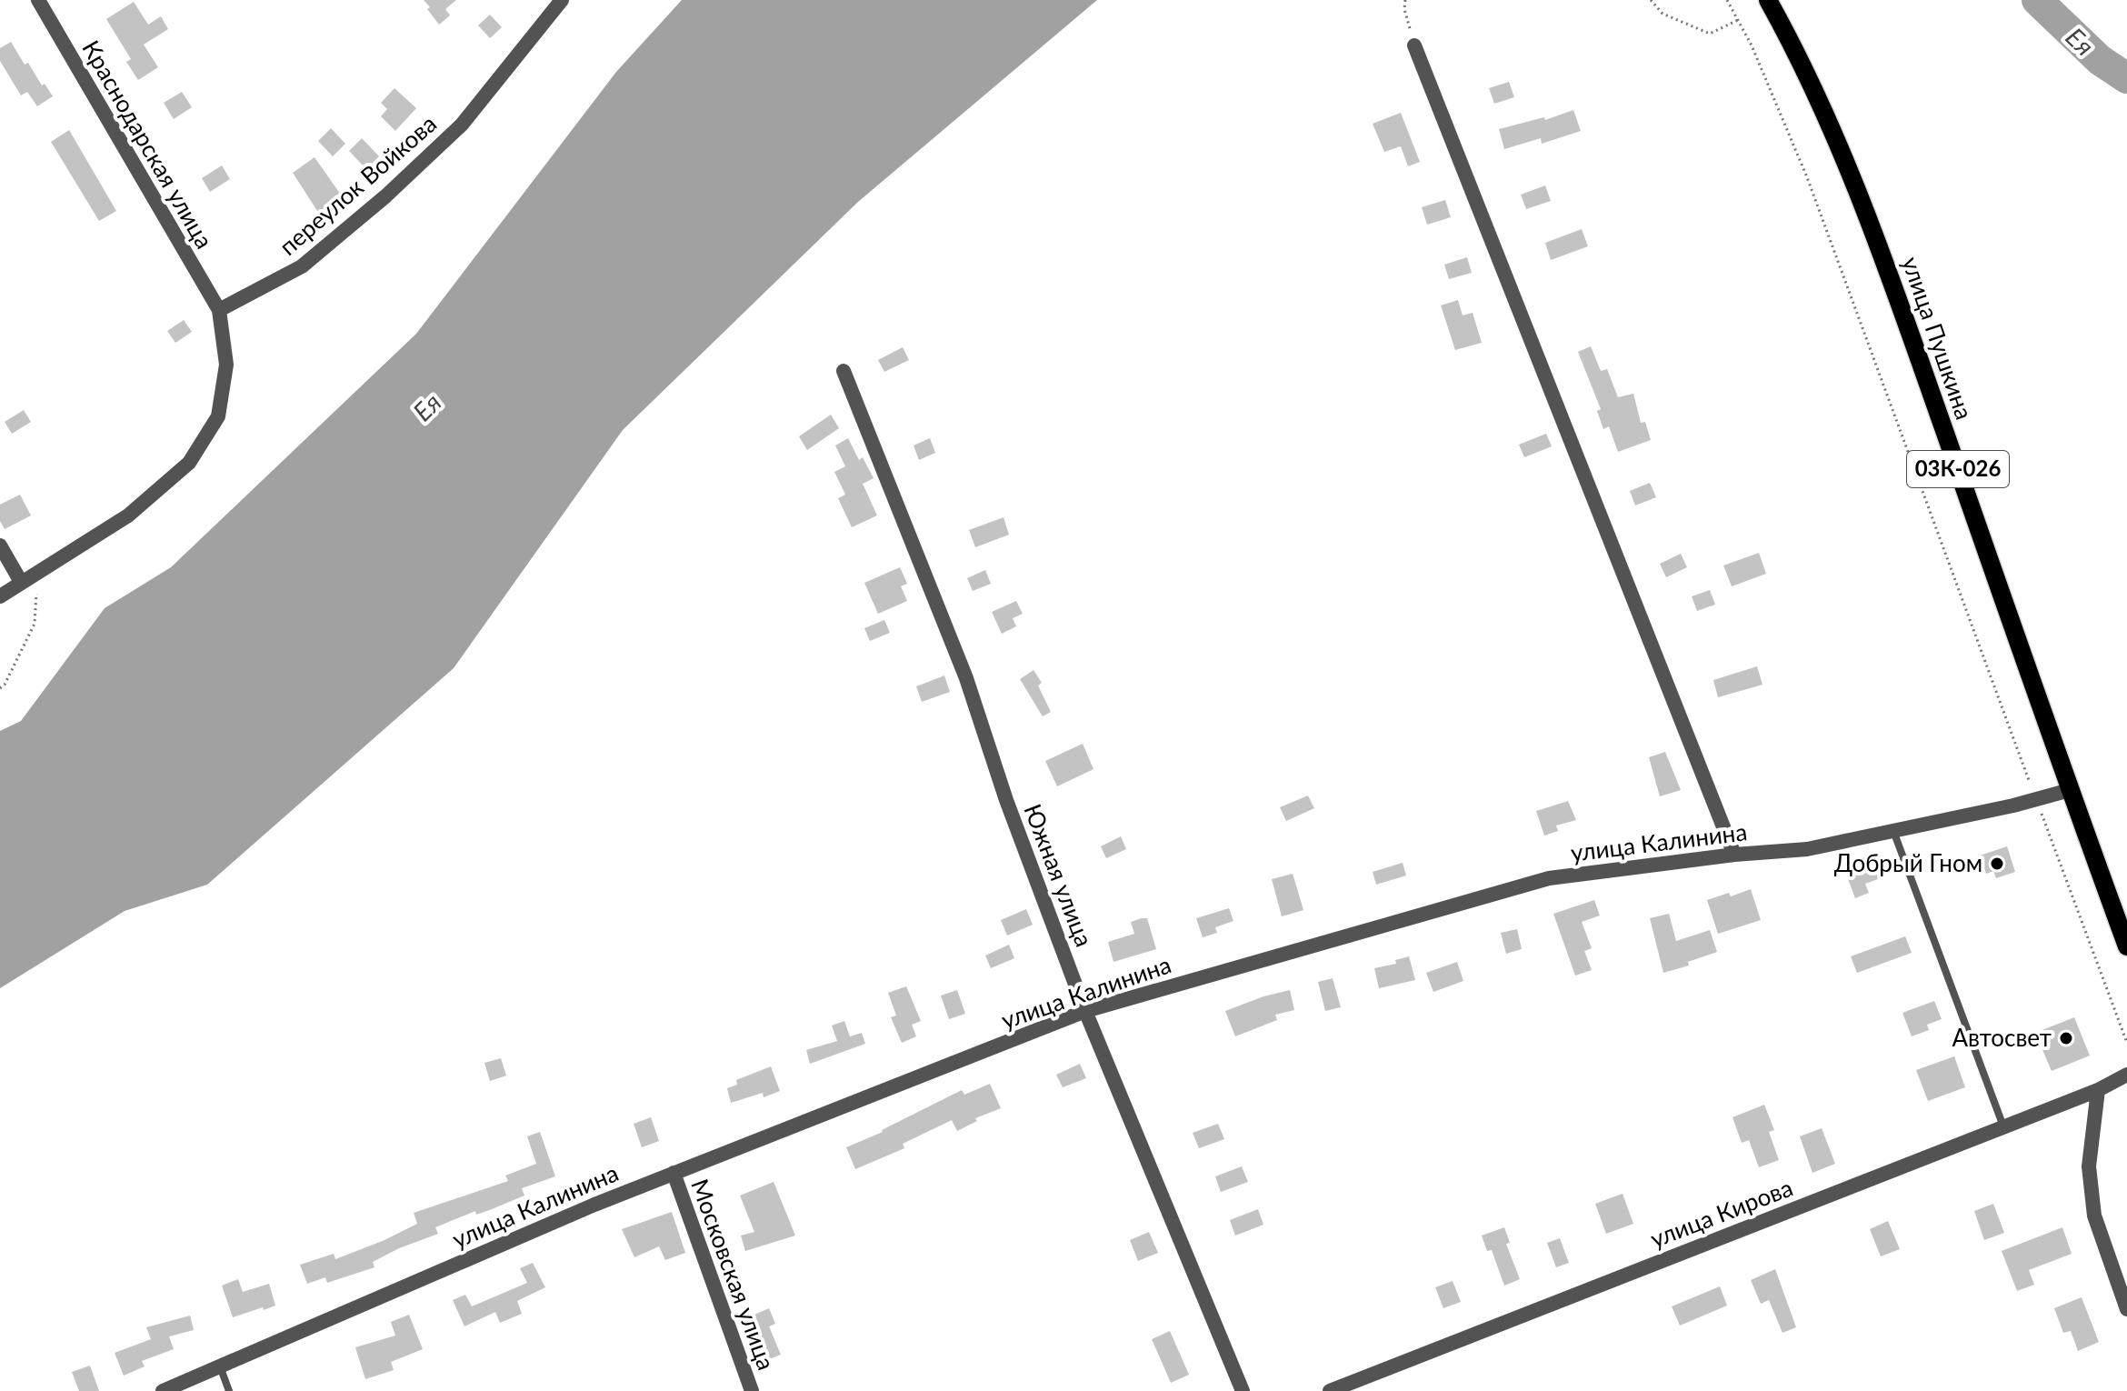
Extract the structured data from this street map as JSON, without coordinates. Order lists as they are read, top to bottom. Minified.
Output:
{"streets":{"main road":["улица Пушкина","03К-026"],"street":["Краснодарская улица","переулок Войкова","улица Калинина","Южная улица","улица Кирова","Московская улица"]},"crossings":[["Краснодарская улица","переулок Войкова"],["улица Пушкина","улица Калинина"],["улица Калинина","Южная улица"],["улица Калинина","Московская улица"]],"water":["Ея"],"places":["Добрый Гном","Автосвет"]}
